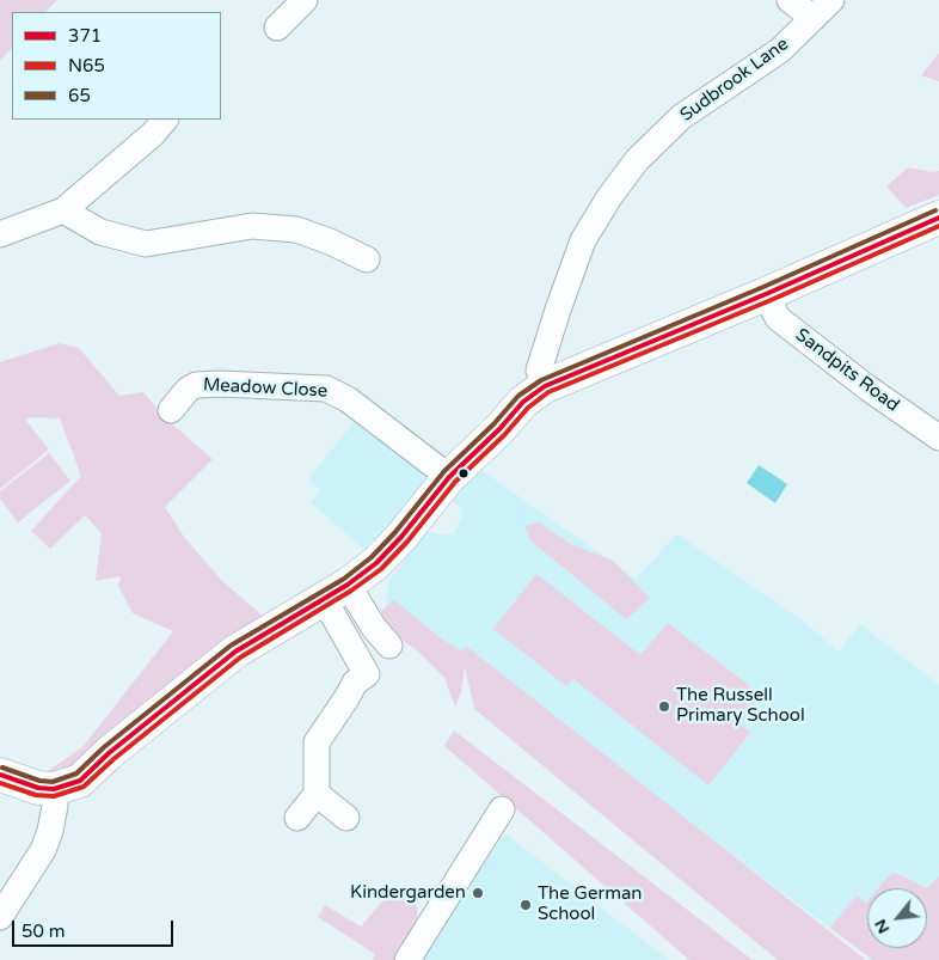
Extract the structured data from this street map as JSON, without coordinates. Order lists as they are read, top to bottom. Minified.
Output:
{"streets":{"street":["Sudbrook Lane","Sandpits Road","Meadow Close"]},"places":["The Russell Primary School","Kindergarden","The German School"],"lines":["transit line 65","transit line 371","transit line N65"],"legend":["371","N65","65"],"scale_bar":"50 m","north":"bottom left"}
